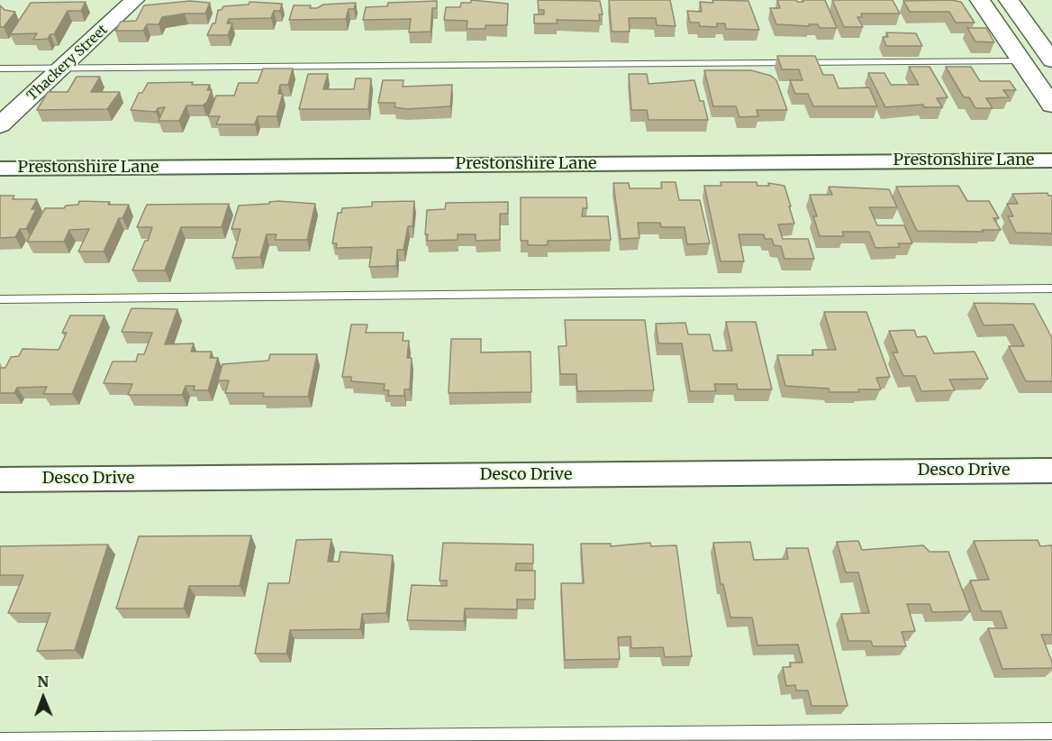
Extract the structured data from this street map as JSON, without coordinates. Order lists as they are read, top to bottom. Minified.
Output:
{"streets":{"main road":["Thackery Street"],"street":["Prestonshire Lane","Desco Drive"]},"north":"top"}
